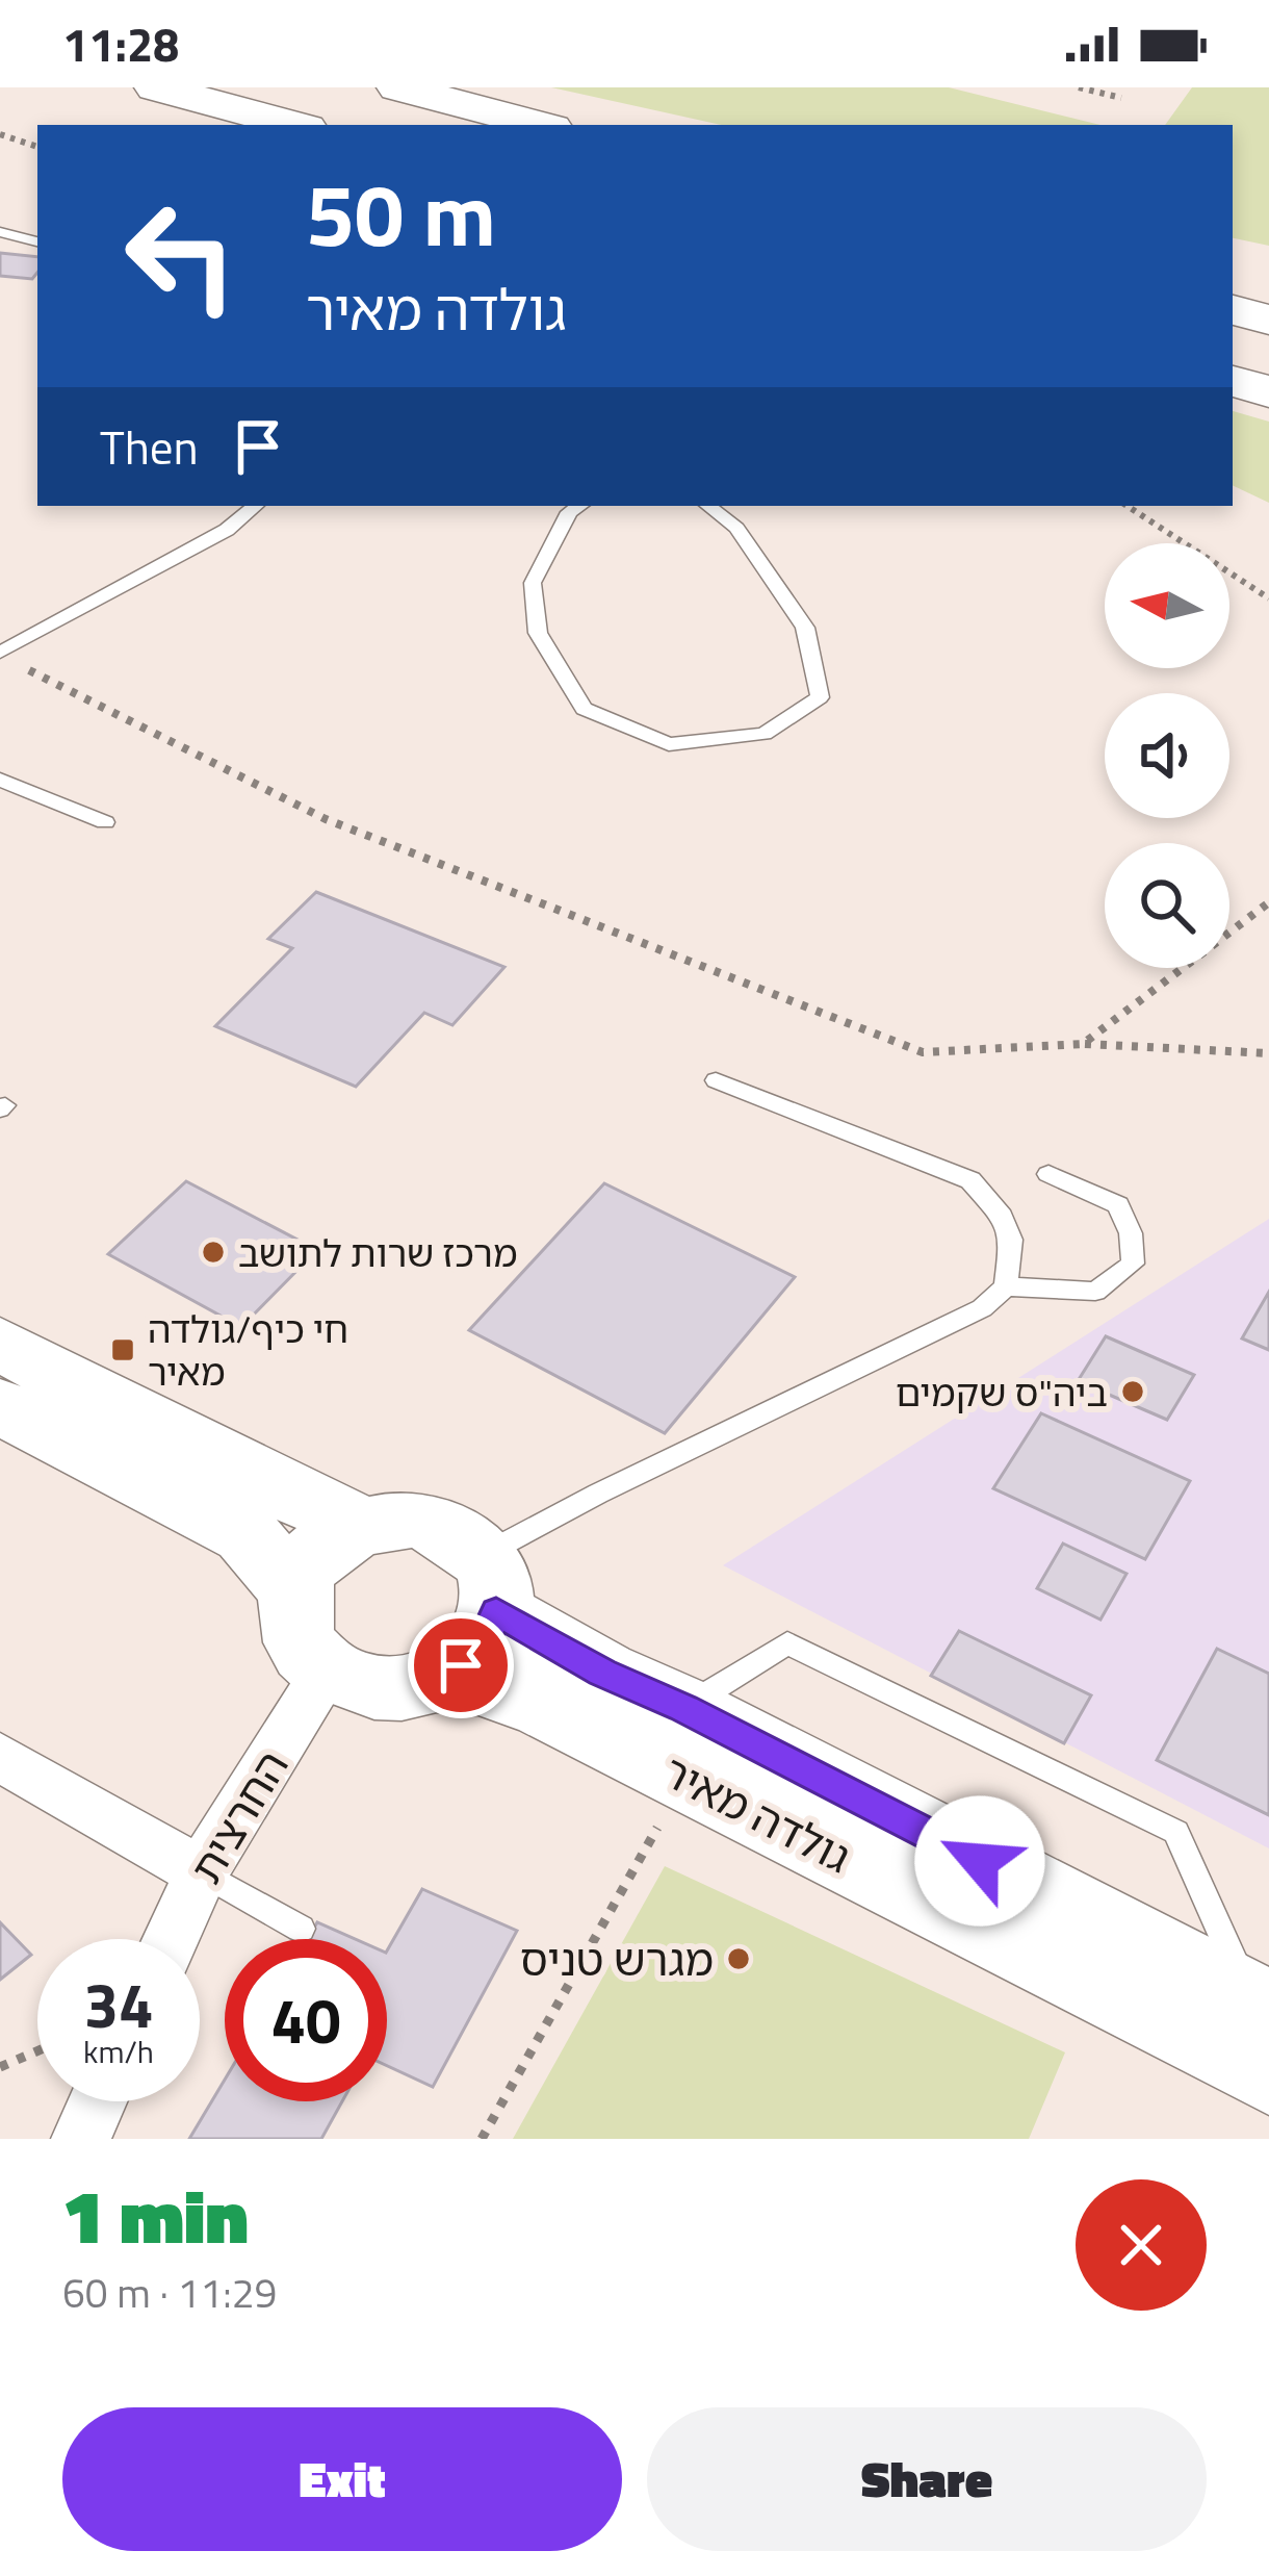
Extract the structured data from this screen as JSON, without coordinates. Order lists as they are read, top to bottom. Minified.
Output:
{"streets":{"street":["גולדה מאיר","החרצית"]},"crossings":[["גולדה מאיר","החרצית"]],"places":{"other":["מרכז שרות לתושב","ביה\"ס שקמים","מגרש טניס"],"transit":["חי כיף/גולדה מאיר"]},"north":"left","page":{"status":"11:28","turn":["50 m","גולדה מאיר"],"then":"Then","speed":"34 km/h","limit":"40","heading":["1 min","60 m · 11:29"],"buttons":["Exit","Share"]}}
